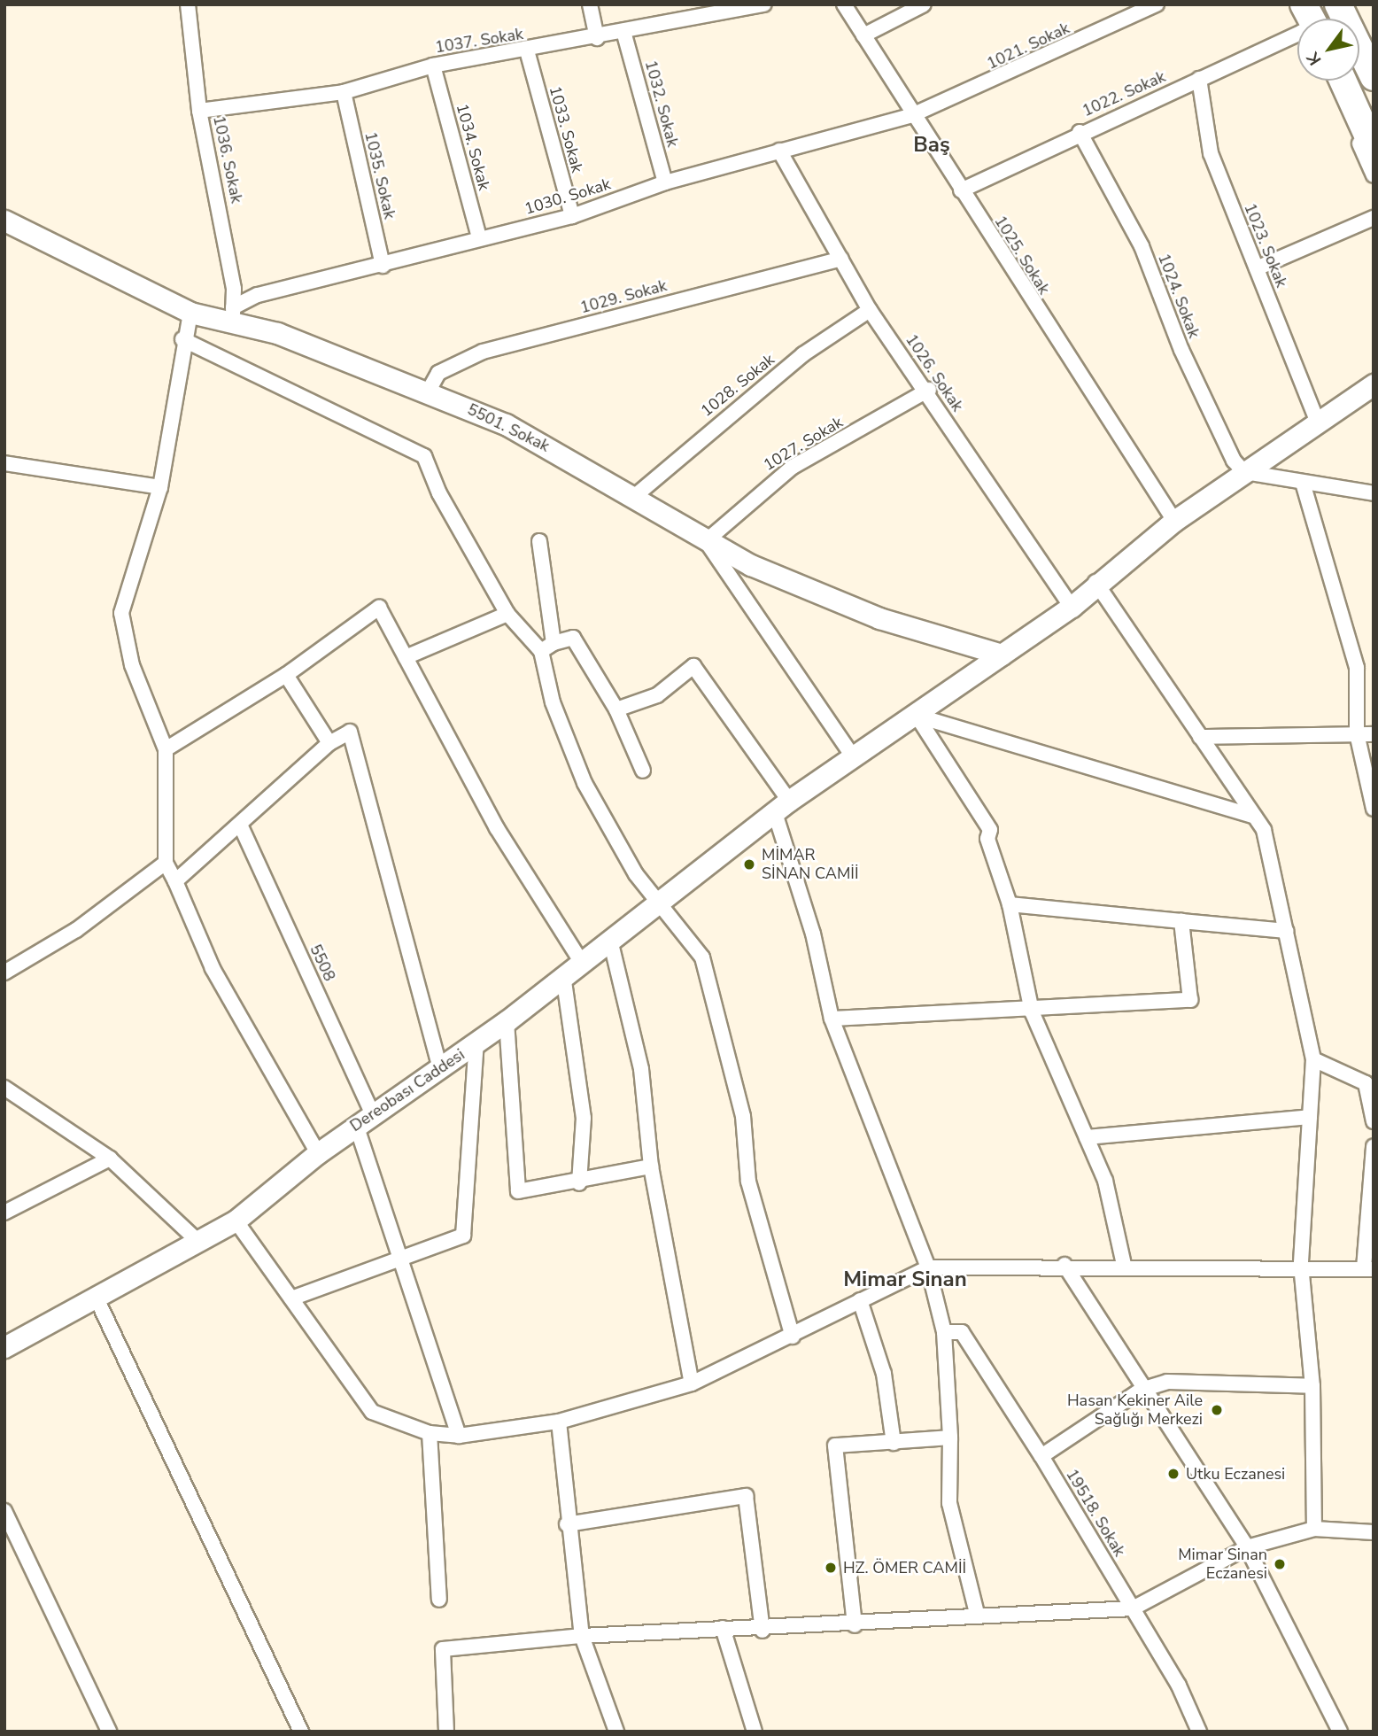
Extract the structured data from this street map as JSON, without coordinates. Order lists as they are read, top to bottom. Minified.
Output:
{"streets":{"street":["1037. Sokak","1021. Sokak","1022. Sokak","1032. Sokak","1033. Sokak","1034. Sokak","1036. Sokak","1035. Sokak","1030. Sokak","1023. Sokak","1025. Sokak","1024. Sokak","1029. Sokak","1026. Sokak","1028. Sokak","5501. Sokak","1027. Sokak","5508","Dereobası Caddesi","19518. Sokak"]},"crossings":[["1037. Sokak","1032. Sokak"],["1037. Sokak","1033. Sokak"],["1037. Sokak","1034. Sokak"],["1037. Sokak","1036. Sokak"],["1037. Sokak","1035. Sokak"],["1021. Sokak","1030. Sokak"],["1021. Sokak","1025. Sokak"],["1022. Sokak","1023. Sokak"],["1022. Sokak","1025. Sokak"],["1022. Sokak","1024. Sokak"],["1032. Sokak","1030. Sokak"],["1033. Sokak","1030. Sokak"],["1034. Sokak","1030. Sokak"],["1036. Sokak","1030. Sokak"],["1036. Sokak","5501. Sokak"],["1035. Sokak","1030. Sokak"],["1030. Sokak","1025. Sokak"],["1030. Sokak","1026. Sokak"],["1030. Sokak","5501. Sokak"],["1023. Sokak","Dereobası Caddesi"],["1025. Sokak","Dereobası Caddesi"],["1024. Sokak","Dereobası Caddesi"],["1029. Sokak","1026. Sokak"],["1029. Sokak","5501. Sokak"],["1026. Sokak","1028. Sokak"],["1026. Sokak","1027. Sokak"],["1026. Sokak","Dereobası Caddesi"],["1028. Sokak","5501. Sokak"],["5501. Sokak","1027. Sokak"],["5501. Sokak","Dereobası Caddesi"],["5508","Dereobası Caddesi"]],"districts":["Baş","Mimar Sinan"],"places":["MİMAR SİNAN CAMİİ","Hasan Kekiner Aile Sağlığı Merkezi","Utku Eczanesi","Mimar Sinan Eczanesi","HZ. ÖMER CAMİİ"],"north":"bottom left"}
